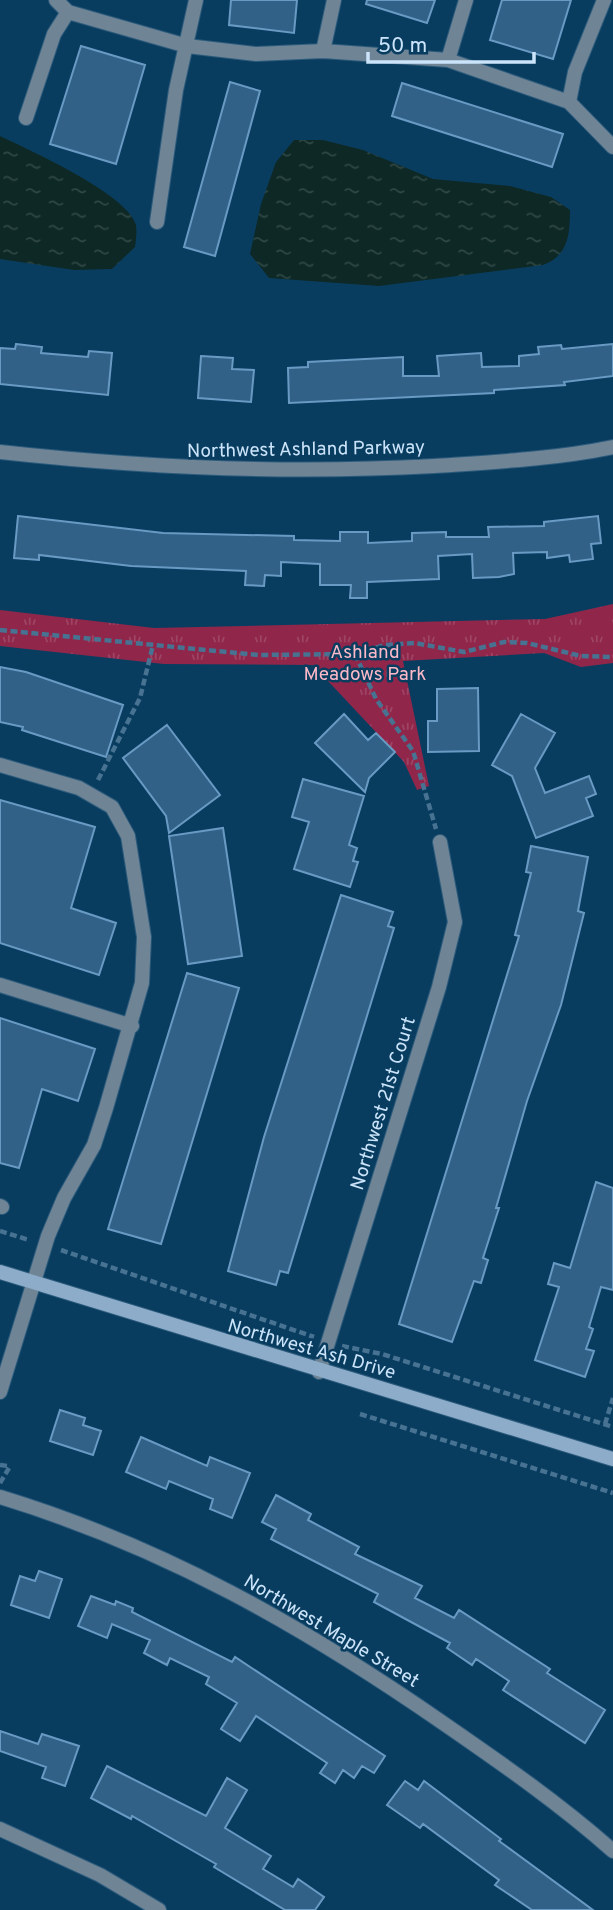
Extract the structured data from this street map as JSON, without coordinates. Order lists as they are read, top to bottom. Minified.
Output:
{"streets":{"street":["Northwest Ashland Parkway","Northwest 21st Court","Northwest Ash Drive","Northwest Maple Street"]},"crossings":[["Northwest 21st Court","Northwest Ash Drive"]],"parks":["Ashland Meadows Park"],"scale_bar":"50 m"}
